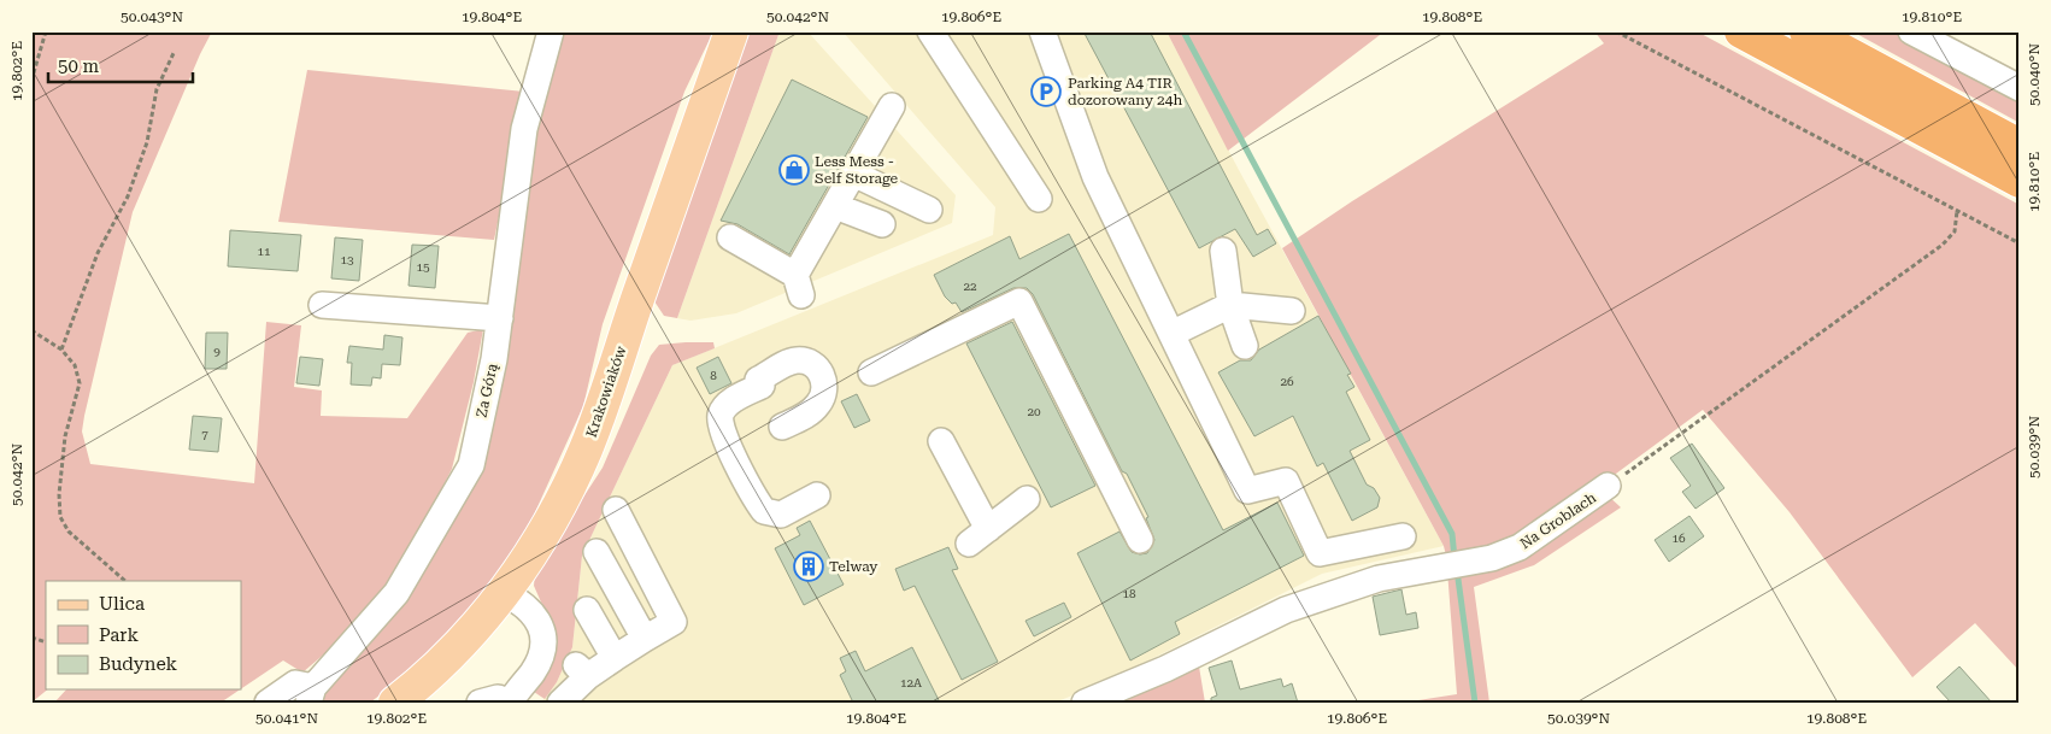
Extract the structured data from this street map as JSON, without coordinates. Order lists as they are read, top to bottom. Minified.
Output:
{"streets":{"main road":["Krakowiaków"],"street":["Za Górą","Na Groblach"]},"places":{"parking":["Parking A4 TIR dozorowany 24h"],"shop":["Less Mess - Self Storage"],"building":["Telway"]},"house_numbers":["11","13","15","22","9","8","26","20","7","16","18","12A"],"legend":["Ulica","Park","Budynek"],"scale_bar":"50 m","coordinates":["50.043°N","19.804°E","50.042°N","19.806°E","19.808°E","19.810°E","19.802°E","50.040°N","50.039°N","50.041°N"]}
